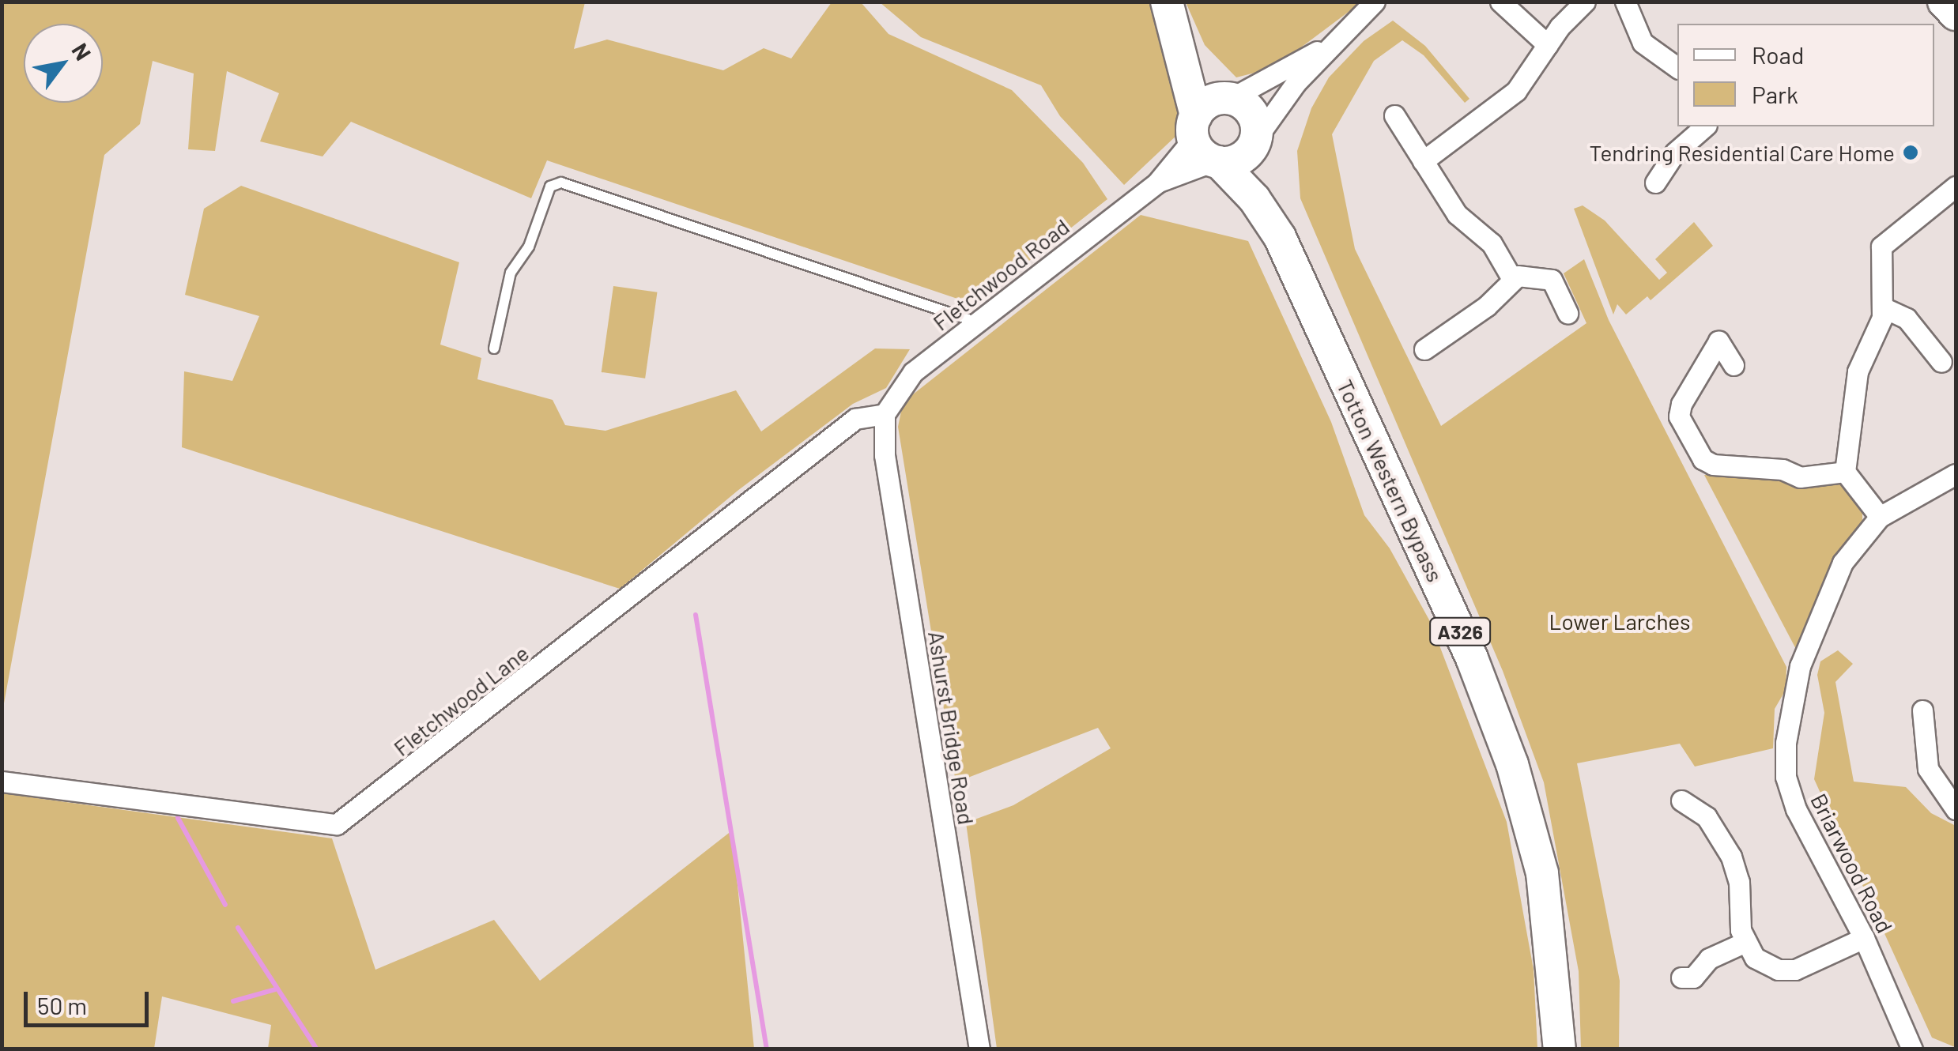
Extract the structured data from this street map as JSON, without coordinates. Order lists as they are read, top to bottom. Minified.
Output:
{"streets":{"main road":["Totton Western Bypass","A326"],"street":["Fletchwood Road","Fletchwood Lane","Ashurst Bridge Road","Briarwood Road"]},"crossings":[["Fletchwood Road","Totton Western Bypass"],["Fletchwood Road","Fletchwood Lane"],["Fletchwood Road","Ashurst Bridge Road"],["Fletchwood Lane","Ashurst Bridge Road"]],"parks":["Lower Larches"],"places":["Tendring Residential Care Home"],"legend":["Road","Park"],"scale_bar":"50 m","north":"top right"}
